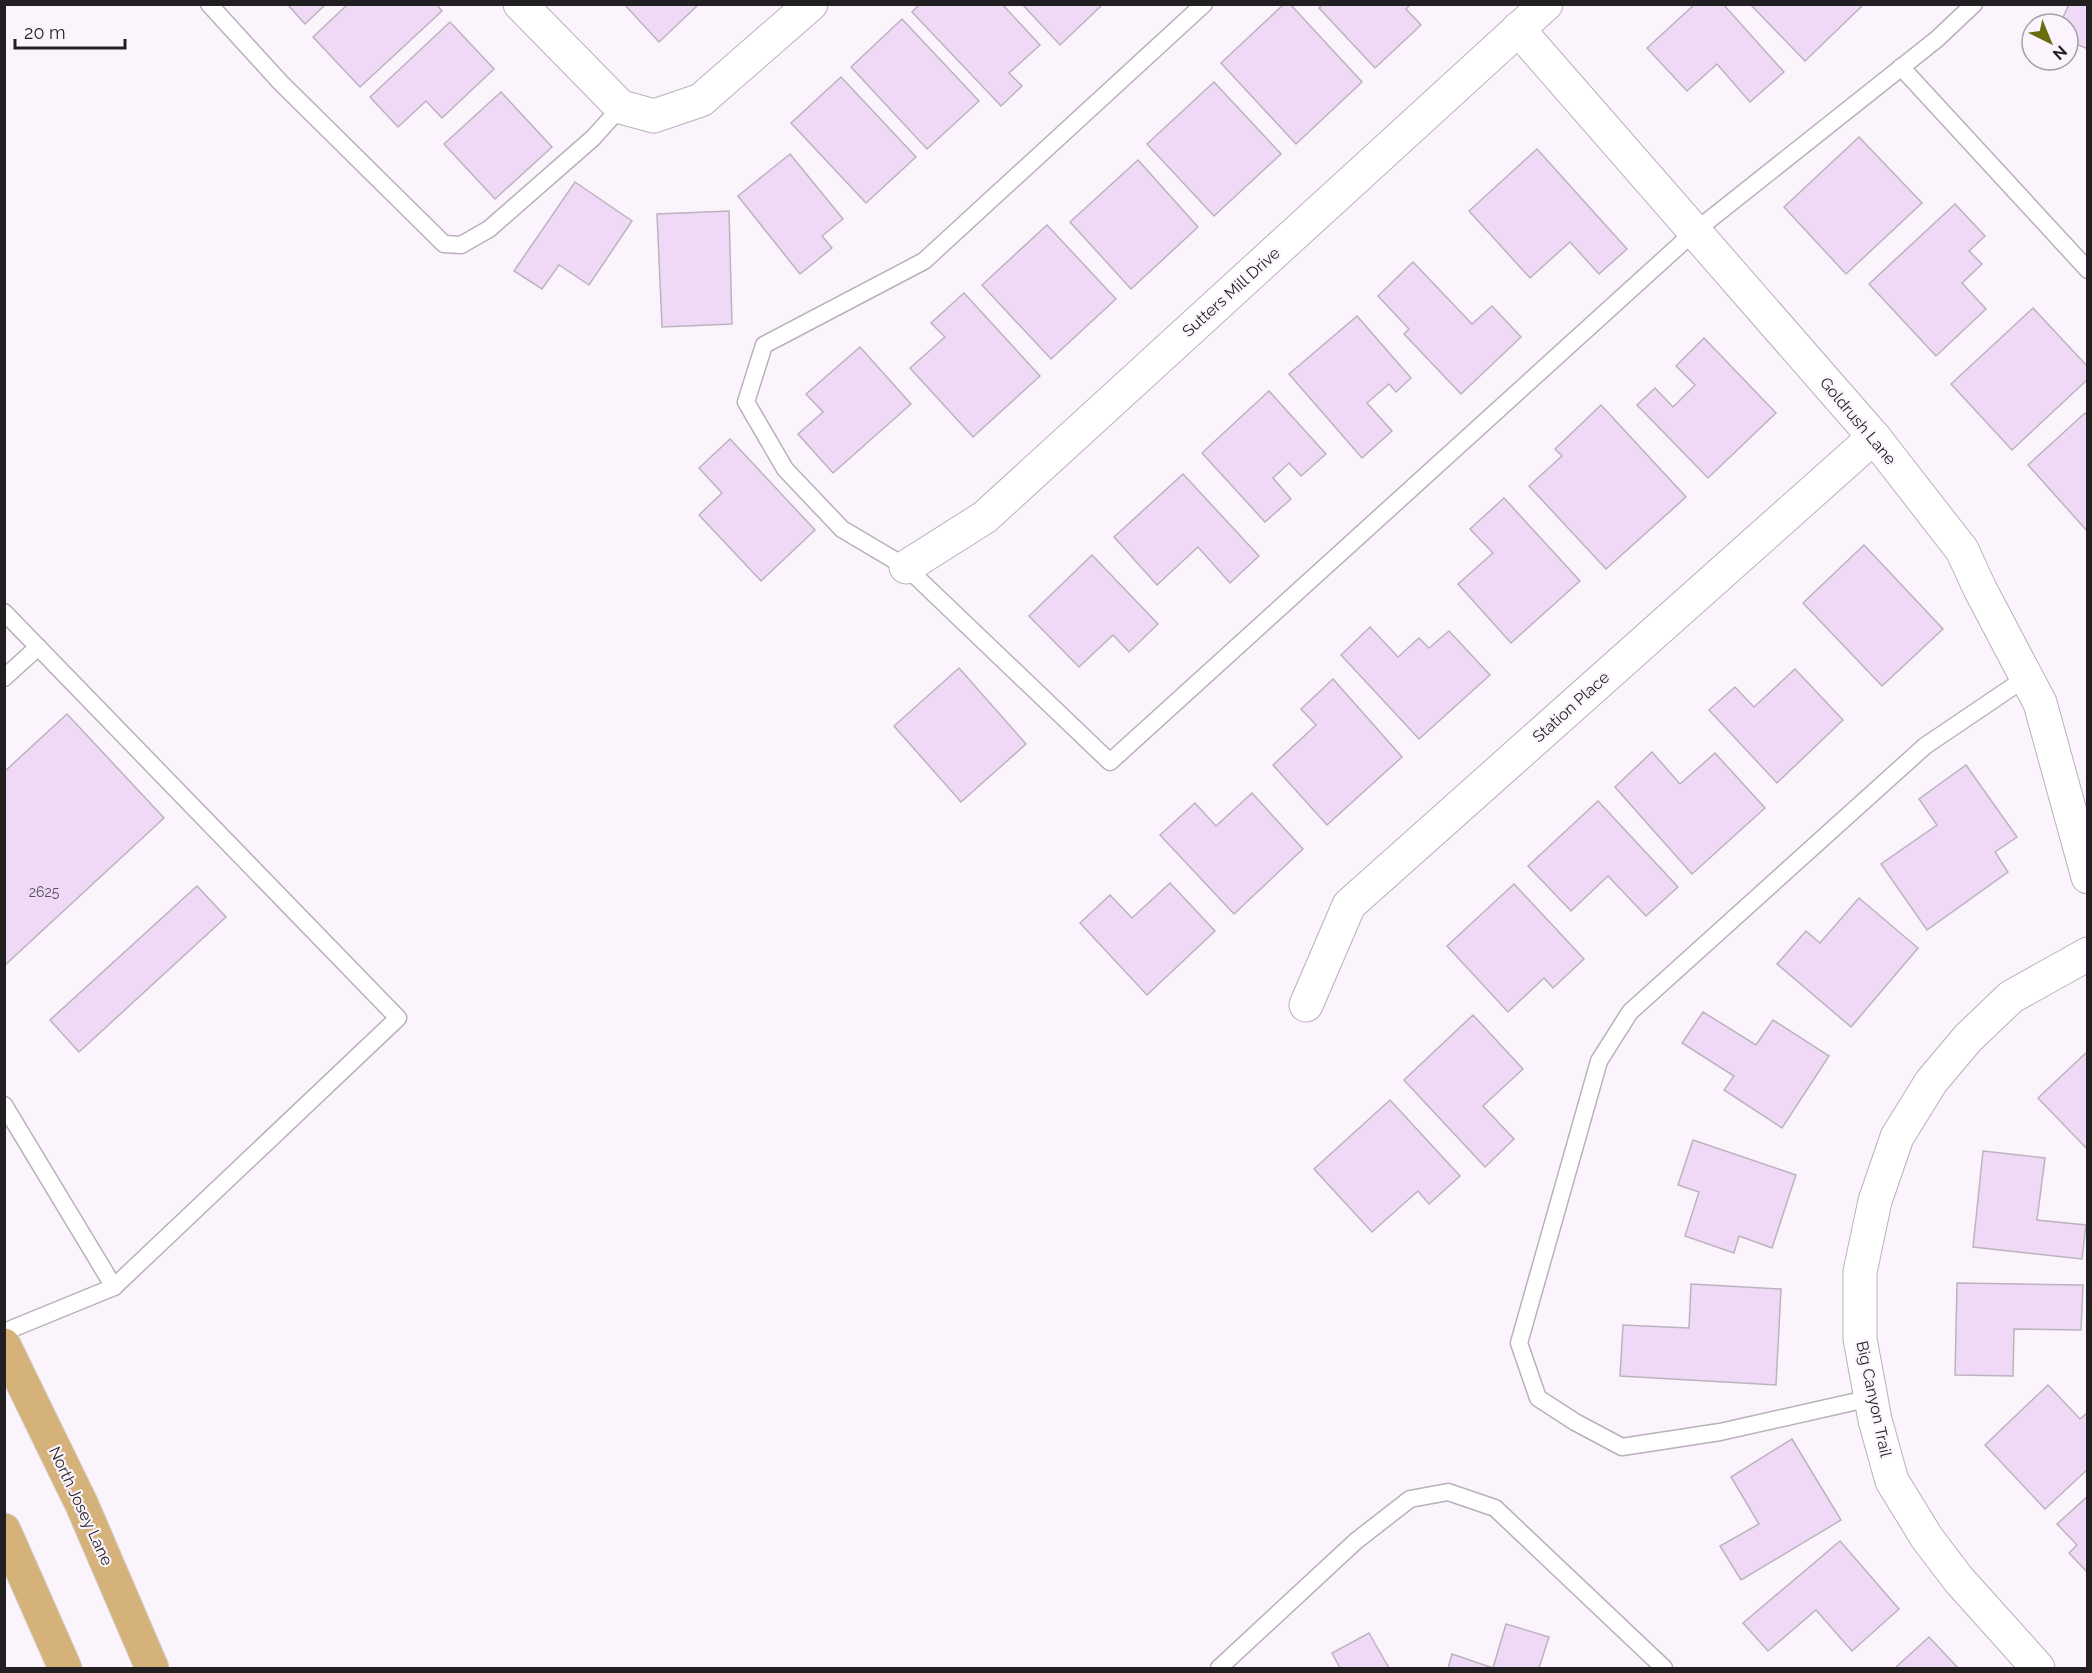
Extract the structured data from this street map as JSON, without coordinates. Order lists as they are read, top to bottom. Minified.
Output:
{"streets":{"main road":["North Josey Lane"],"street":["Sutters Mill Drive","Goldrush Lane","Station Place","Big Canyon Trail"]},"crossings":[["Sutters Mill Drive","Goldrush Lane"],["Goldrush Lane","Station Place"]],"house_numbers":["2625"],"scale_bar":"20 m","north":"bottom right"}
